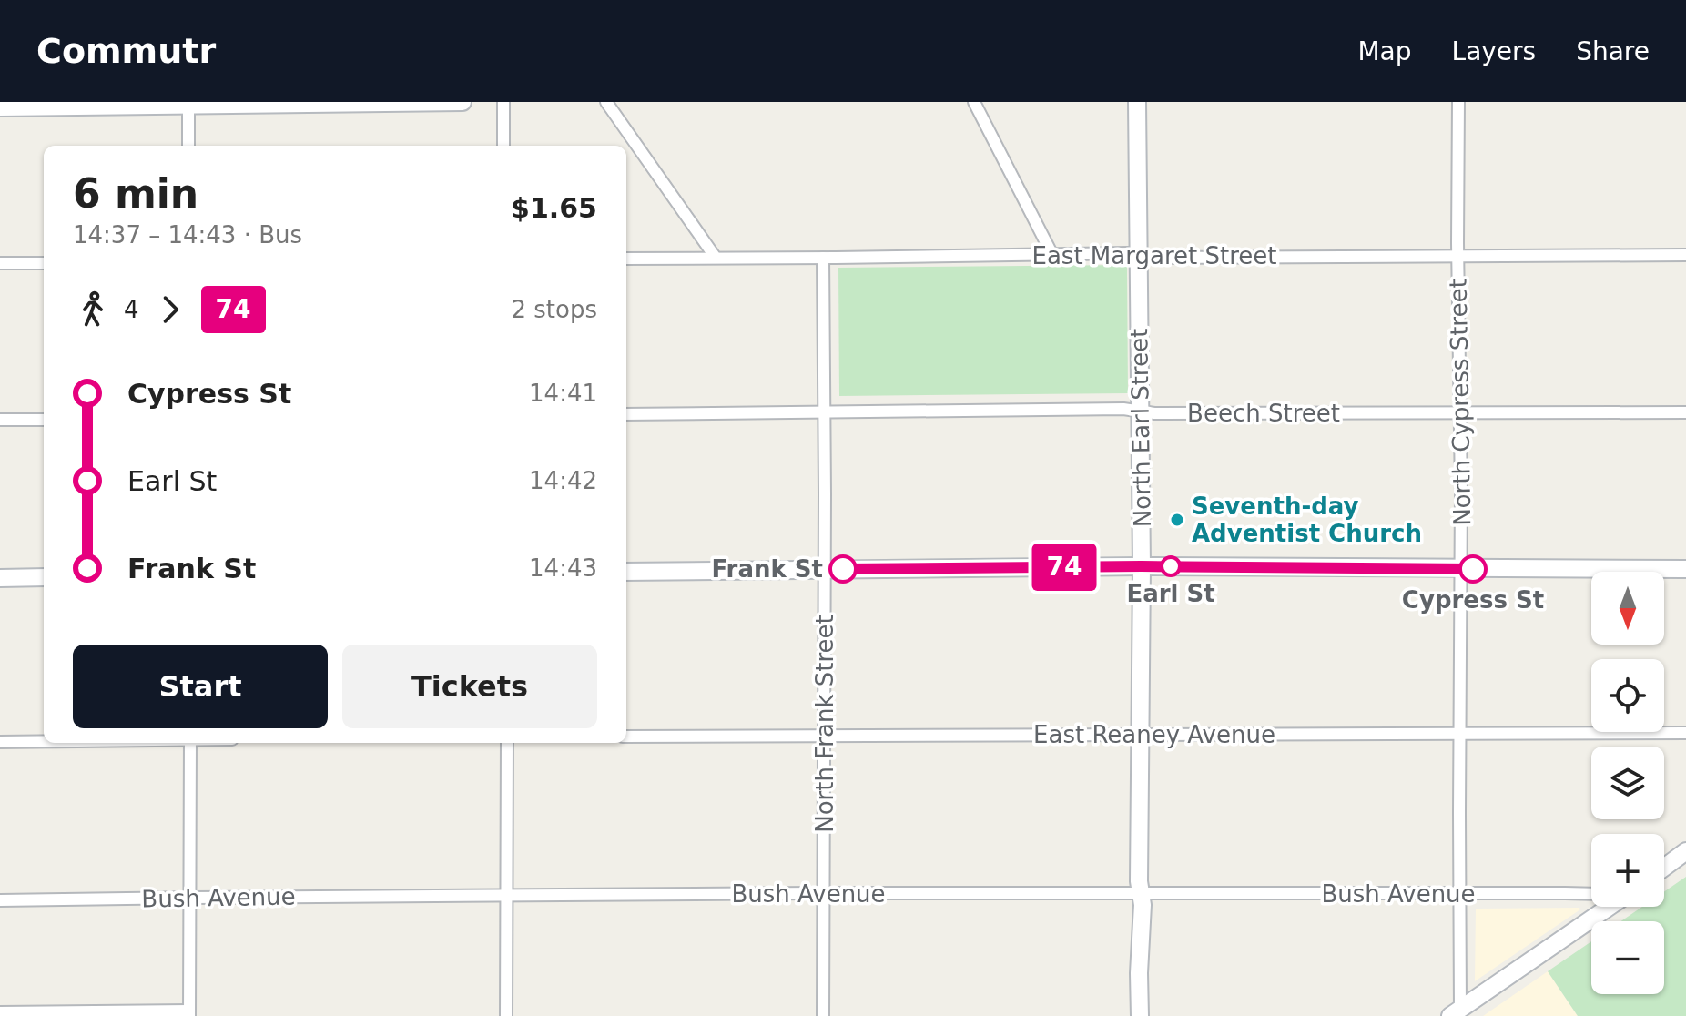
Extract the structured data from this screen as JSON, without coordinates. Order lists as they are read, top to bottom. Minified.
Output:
{"streets":{"street":["East Margaret Street","North Cypress Street","Beech Street","North Earl Street","North Frank Street","East Reaney Avenue","Bush Avenue"]},"crossings":[["East Margaret Street","North Cypress Street"],["East Margaret Street","North Earl Street"],["East Margaret Street","North Frank Street"],["North Cypress Street","Beech Street"],["North Cypress Street","East Reaney Avenue"],["North Cypress Street","Bush Avenue"],["Beech Street","North Earl Street"],["Beech Street","North Frank Street"],["North Earl Street","East Reaney Avenue"],["North Earl Street","Bush Avenue"],["North Frank Street","East Reaney Avenue"],["North Frank Street","Bush Avenue"]],"places":["Seventh-day Adventist Church","Earl St","Frank St","Cypress St"],"lines":["bus line 74"],"north":"bottom","page":{"header":"Commutr","nav":["Map","Layers","Share"],"on_map":"74","heading":["6 min","14:37 – 14:43 · Bus","$1.65"],"legs":["4","74","2 stops"],"list":[{"name":"Cypress St","value":"14:41"},{"name":"Earl St","value":"14:42"},{"name":"Frank St","value":"14:43"}],"map_buttons":["+","−"],"buttons":["Start","Tickets"]}}
